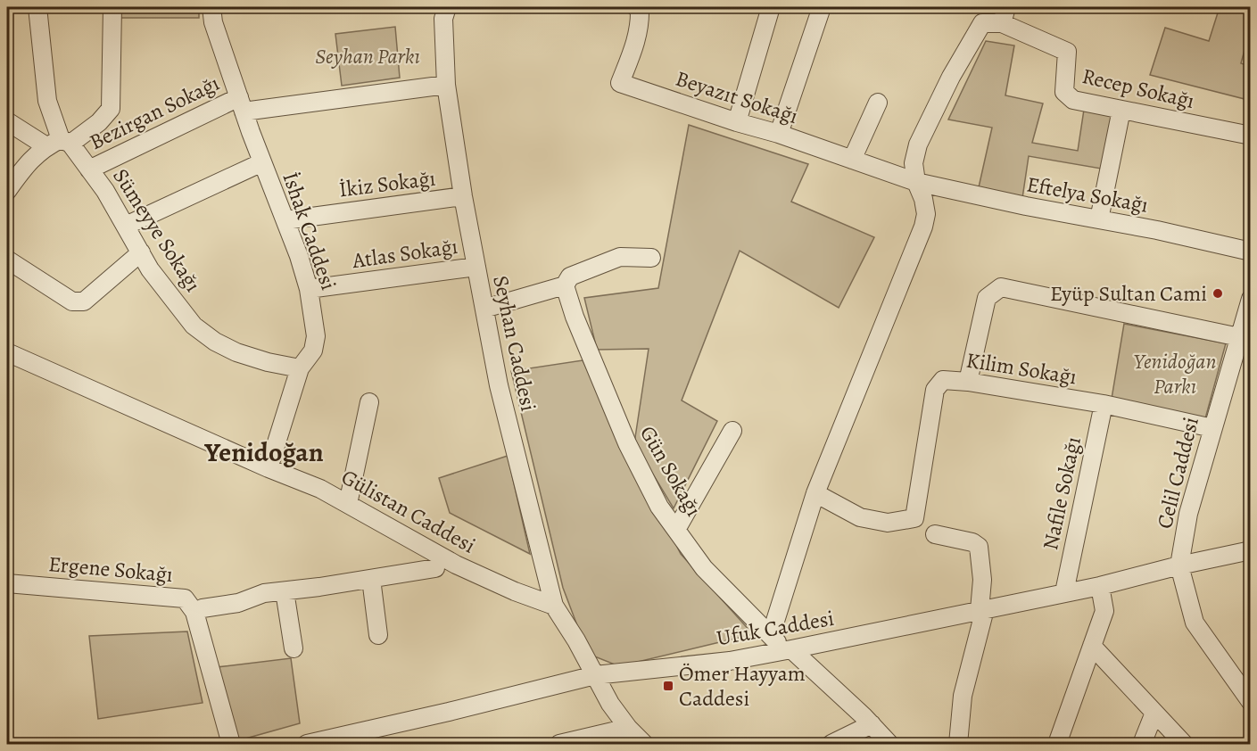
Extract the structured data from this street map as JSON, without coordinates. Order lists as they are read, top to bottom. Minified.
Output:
{"streets":{"street":["Recep Sokağı","Beyazıt Sokağı","Bezirgan Sokağı","İkiz Sokağı","Eftelya Sokağı","Sümeyye Sokağı","İshak Caddesi","Atlas Sokağı","Seyhan Caddesi","Kilim Sokağı","Gün Sokağı","Celil Caddesi","Nafile Sokağı","Gülistan Caddesi","Ergene Sokağı","Ufuk Caddesi"]},"crossings":[["Beyazıt Sokağı","Eftelya Sokağı"],["Bezirgan Sokağı","Sümeyye Sokağı"],["Bezirgan Sokağı","İshak Caddesi"],["Bezirgan Sokağı","Seyhan Caddesi"],["İkiz Sokağı","İshak Caddesi"],["İkiz Sokağı","Seyhan Caddesi"],["Sümeyye Sokağı","İshak Caddesi"],["İshak Caddesi","Atlas Sokağı"],["İshak Caddesi","Gülistan Caddesi"],["Atlas Sokağı","Seyhan Caddesi"],["Seyhan Caddesi","Gülistan Caddesi"],["Seyhan Caddesi","Ufuk Caddesi"],["Kilim Sokağı","Celil Caddesi"],["Kilim Sokağı","Nafile Sokağı"],["Gün Sokağı","Ufuk Caddesi"],["Celil Caddesi","Ufuk Caddesi"],["Nafile Sokağı","Ufuk Caddesi"]],"districts":["Yenidoğan"],"parks":["Seyhan Parkı","Yenidoğan Parkı"],"places":{"other":["Eyüp Sultan Cami"],"transit":["Ömer Hayyam Caddesi"]}}
